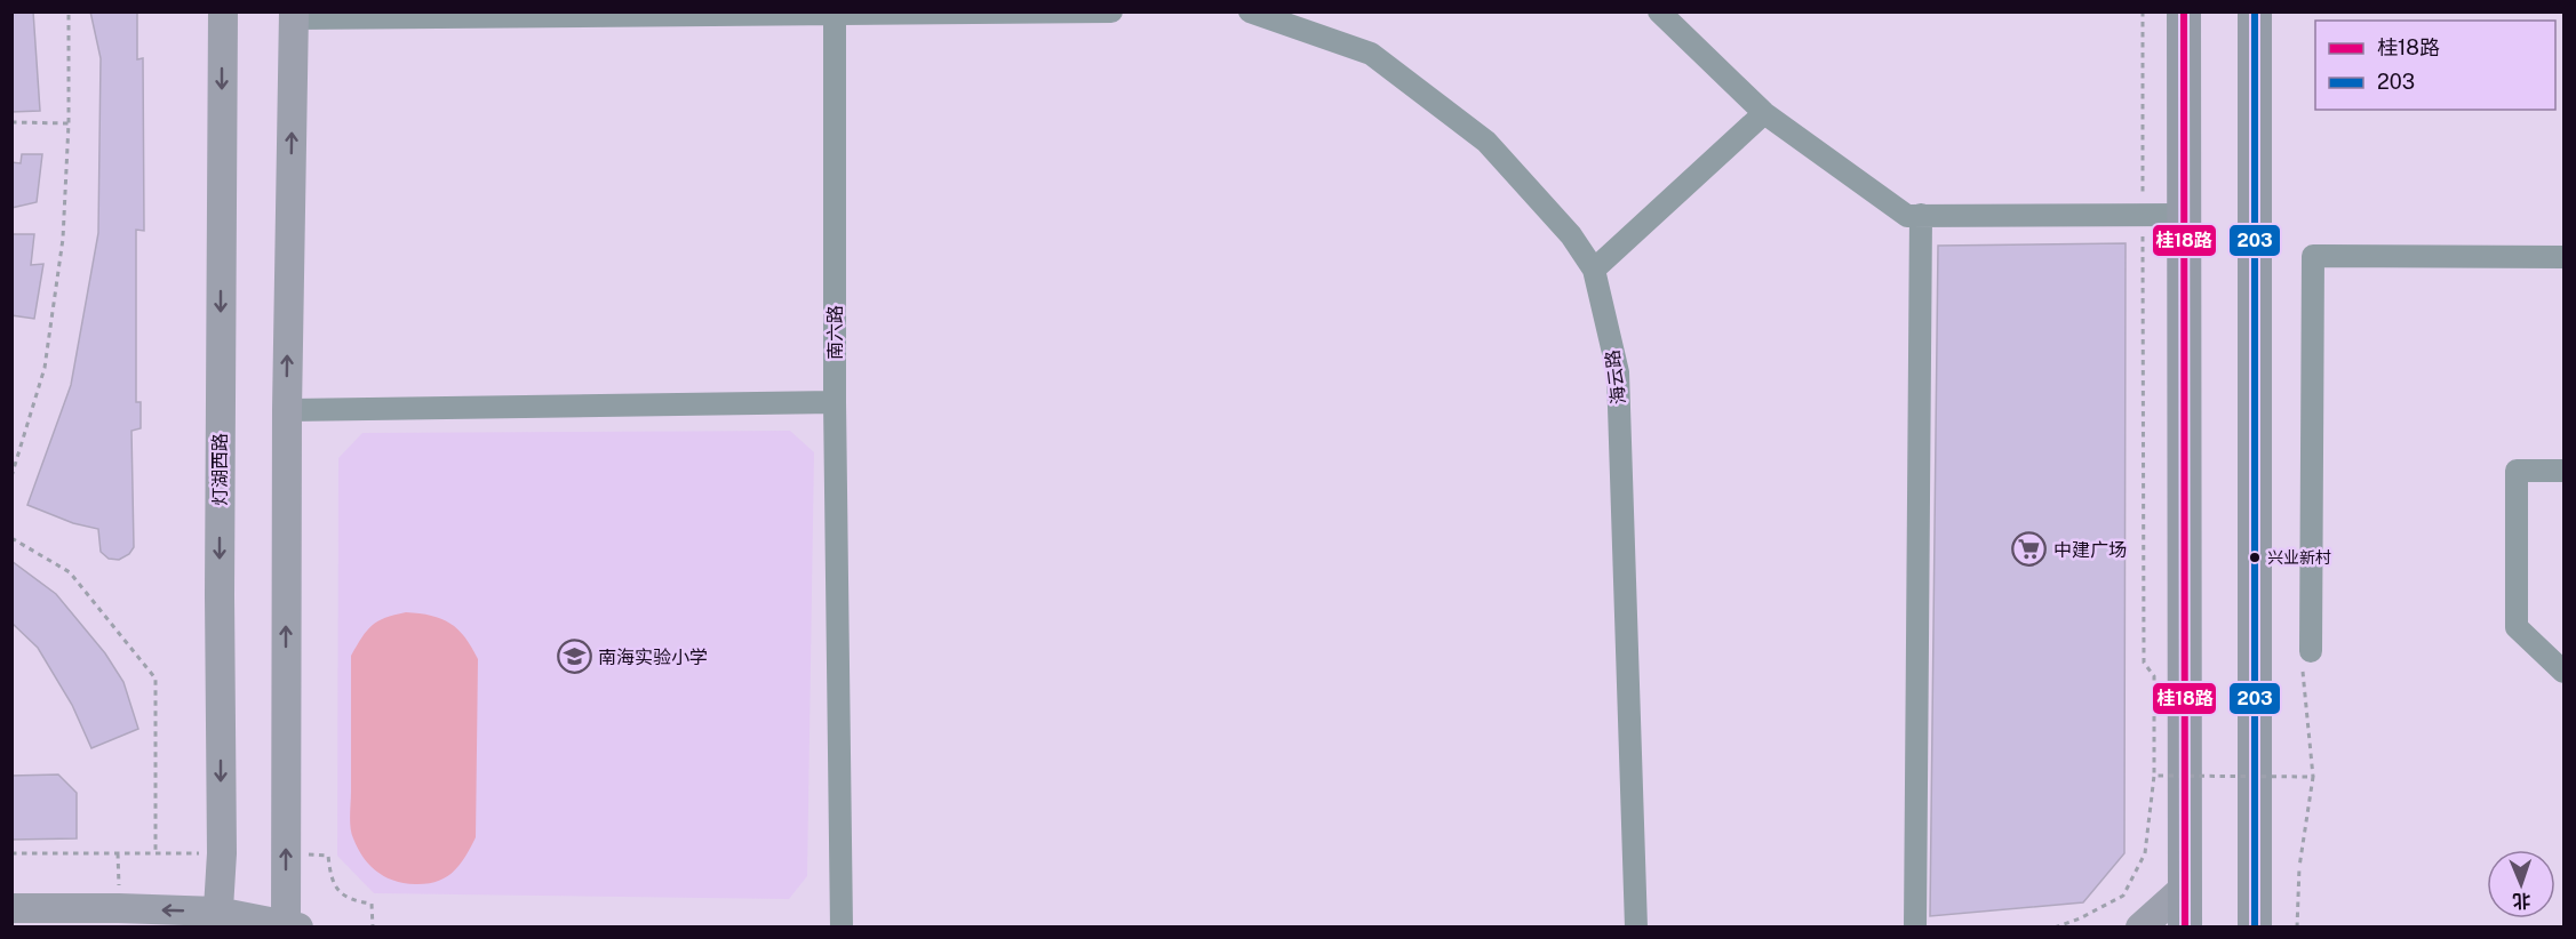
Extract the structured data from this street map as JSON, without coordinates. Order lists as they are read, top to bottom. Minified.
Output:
{"streets":{"main road":["灯湖西路"],"street":["南六路","海云路"]},"places":{"supermarket":["中建广场"],"other":["兴业新村"],"school or university":["南海实验小学"]},"lines":["transit line 桂18路","transit line 203"],"legend":["桂18路","203"],"north":"bottom"}
